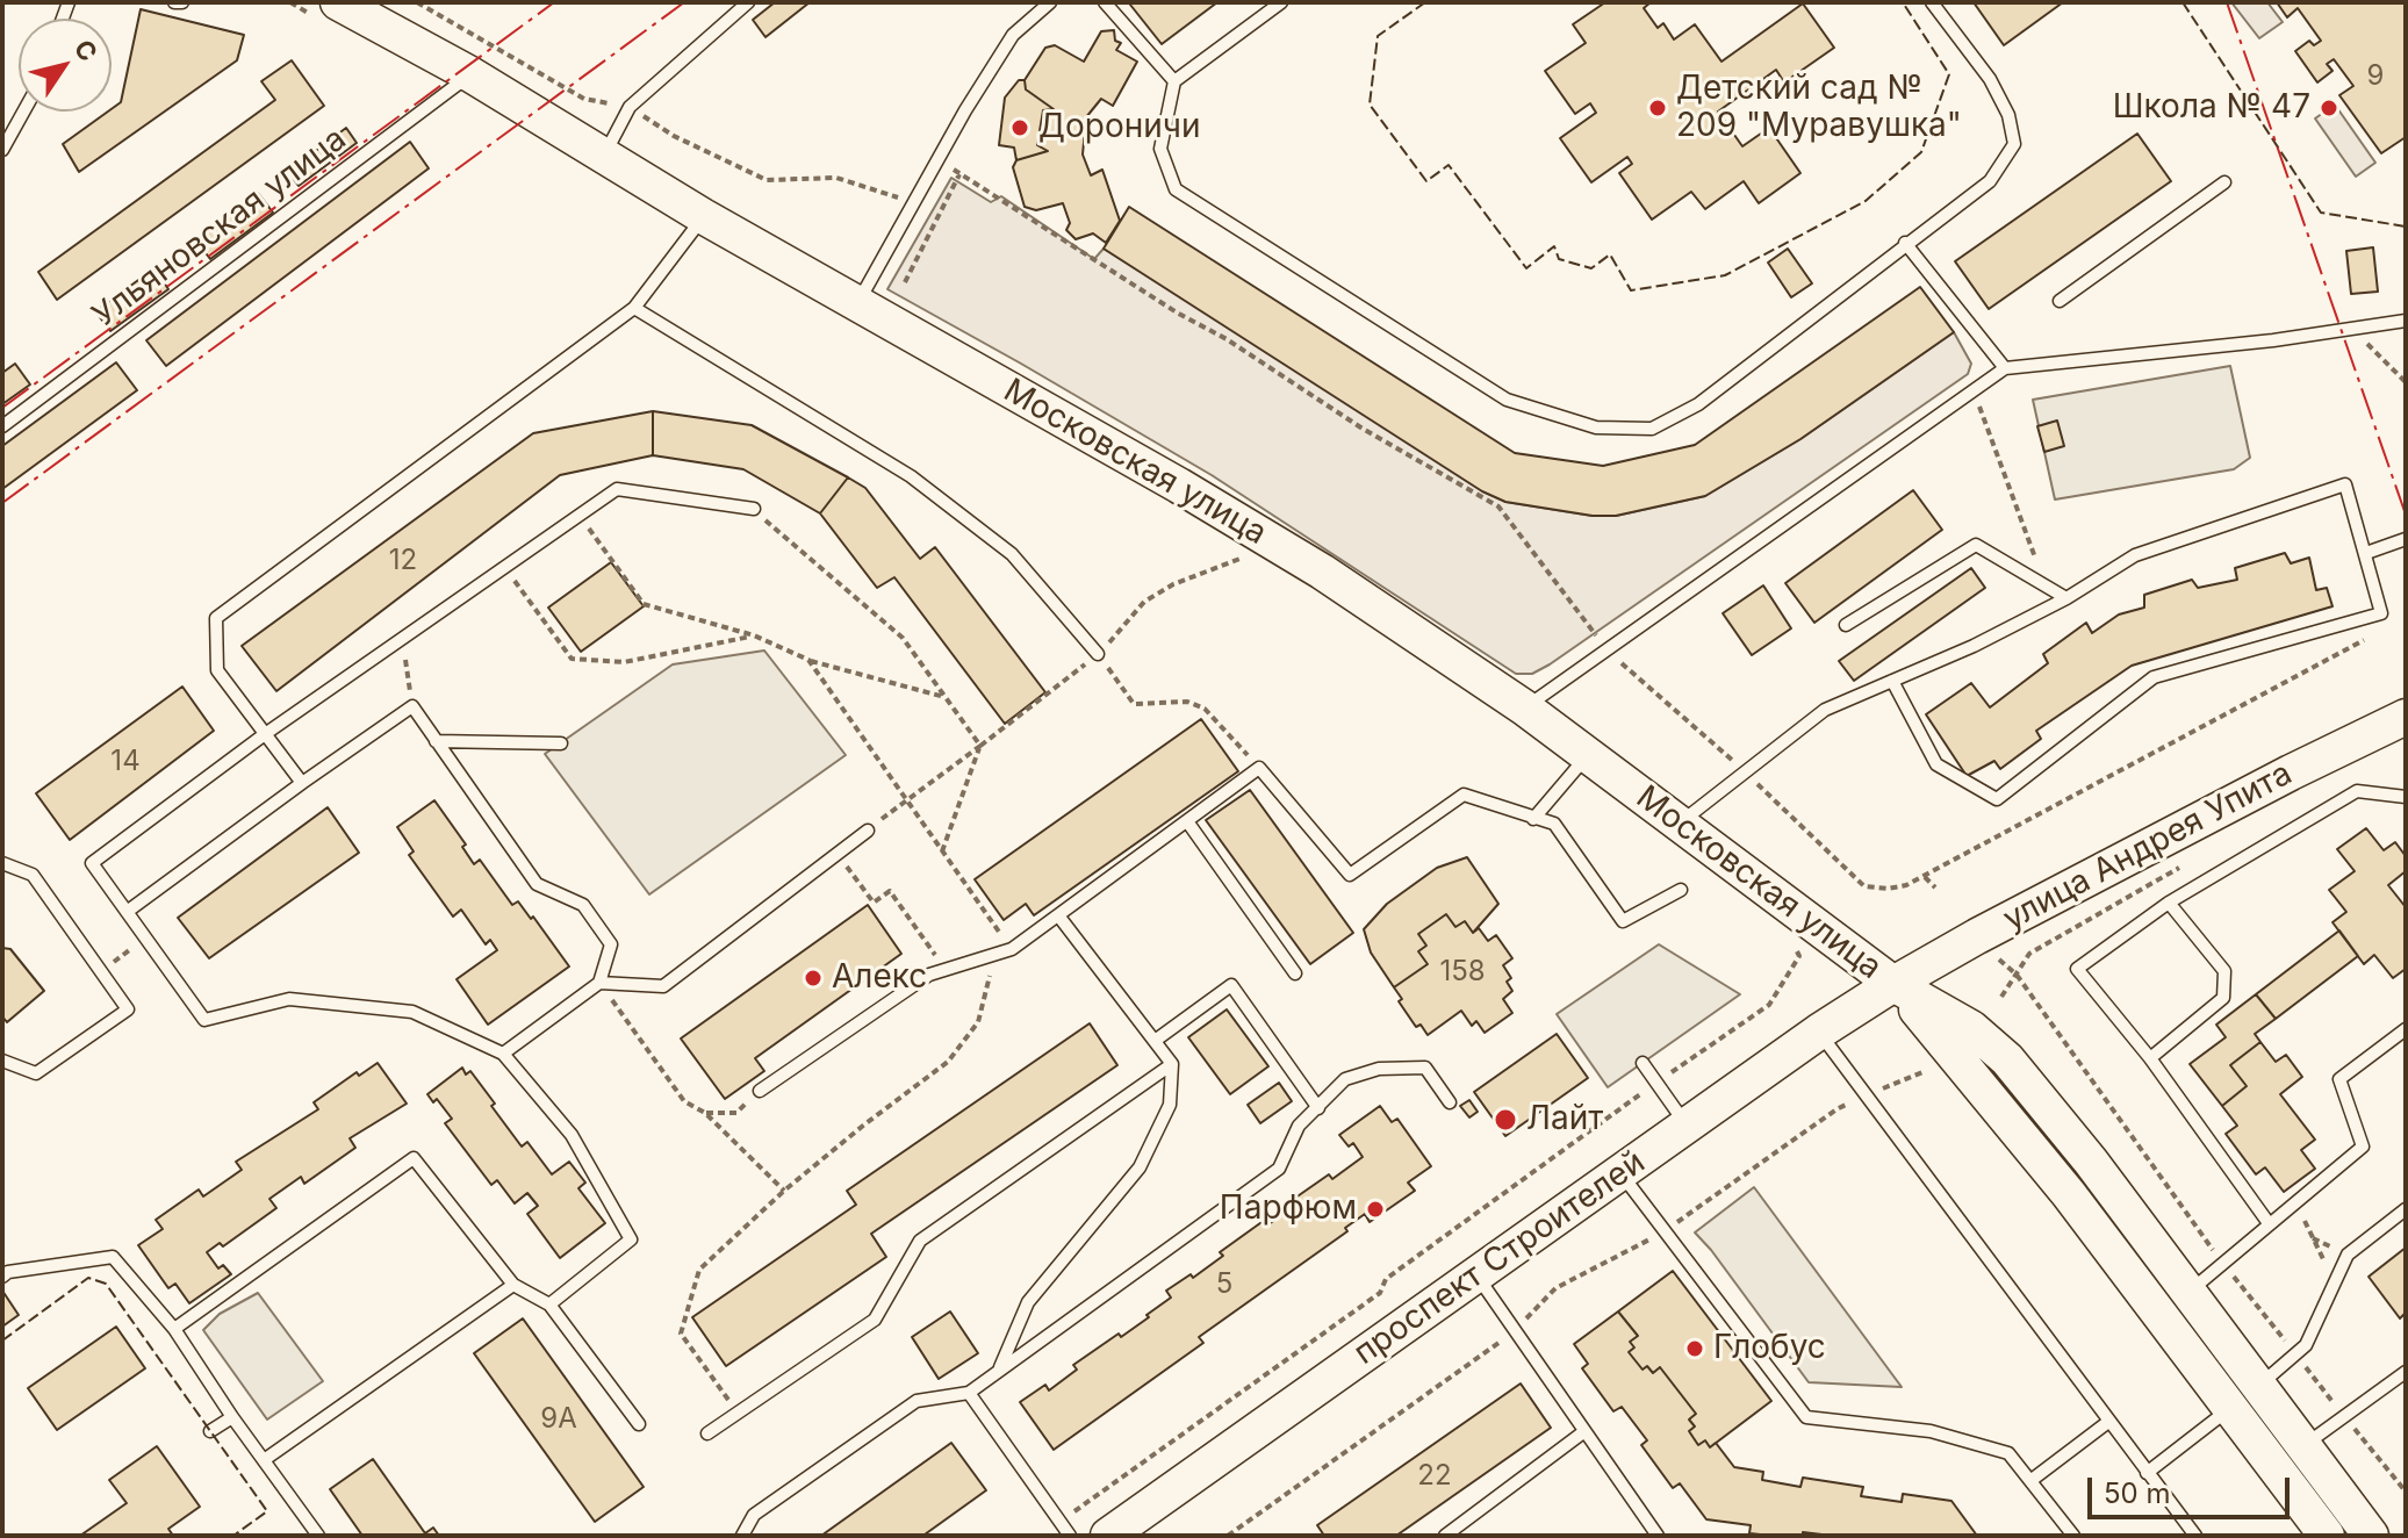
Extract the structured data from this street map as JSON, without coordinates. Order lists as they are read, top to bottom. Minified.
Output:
{"streets":{"main road":["Московская улица","улица Андрея Упита","проспект Строителей"],"lane":["Ульяновская улица"]},"crossings":[["Ульяновская улица","Московская улица"],["Московская улица","улица Андрея Упита"],["Московская улица","проспект Строителей"],["улица Андрея Упита","проспект Строителей"]],"places":["Детский сад № 209 \"Муравушка\"","Школа № 47","Дороничи","Алекс","Лайт","Парфюм","Глобус"],"house_numbers":["9","12","14","158","5","9А","22"],"scale_bar":"50 m","north":"top right"}
